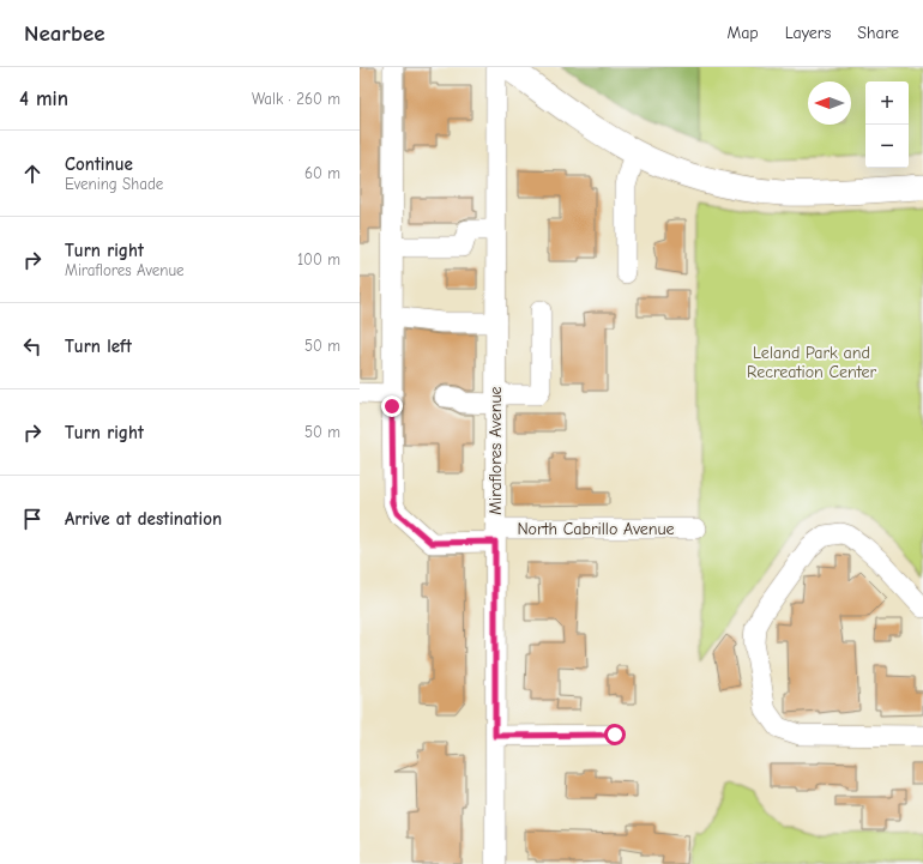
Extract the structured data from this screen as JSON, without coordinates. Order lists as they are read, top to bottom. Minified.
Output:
{"streets":{"street":["Miraflores Avenue","North Cabrillo Avenue"]},"crossings":[["Miraflores Avenue","North Cabrillo Avenue"]],"parks":["Leland Park and Recreation Center"],"north":"left","page":{"header":"Nearbee","nav":["Map","Layers","Share"],"heading":["4 min","Walk · 260 m"],"map_buttons":["+","−"],"list":[["Continue","Evening Shade","60 m"],["Turn right","Miraflores Avenue","100 m"],["Turn left","50 m"],["Turn right","50 m"],"Arrive at destination"]}}
